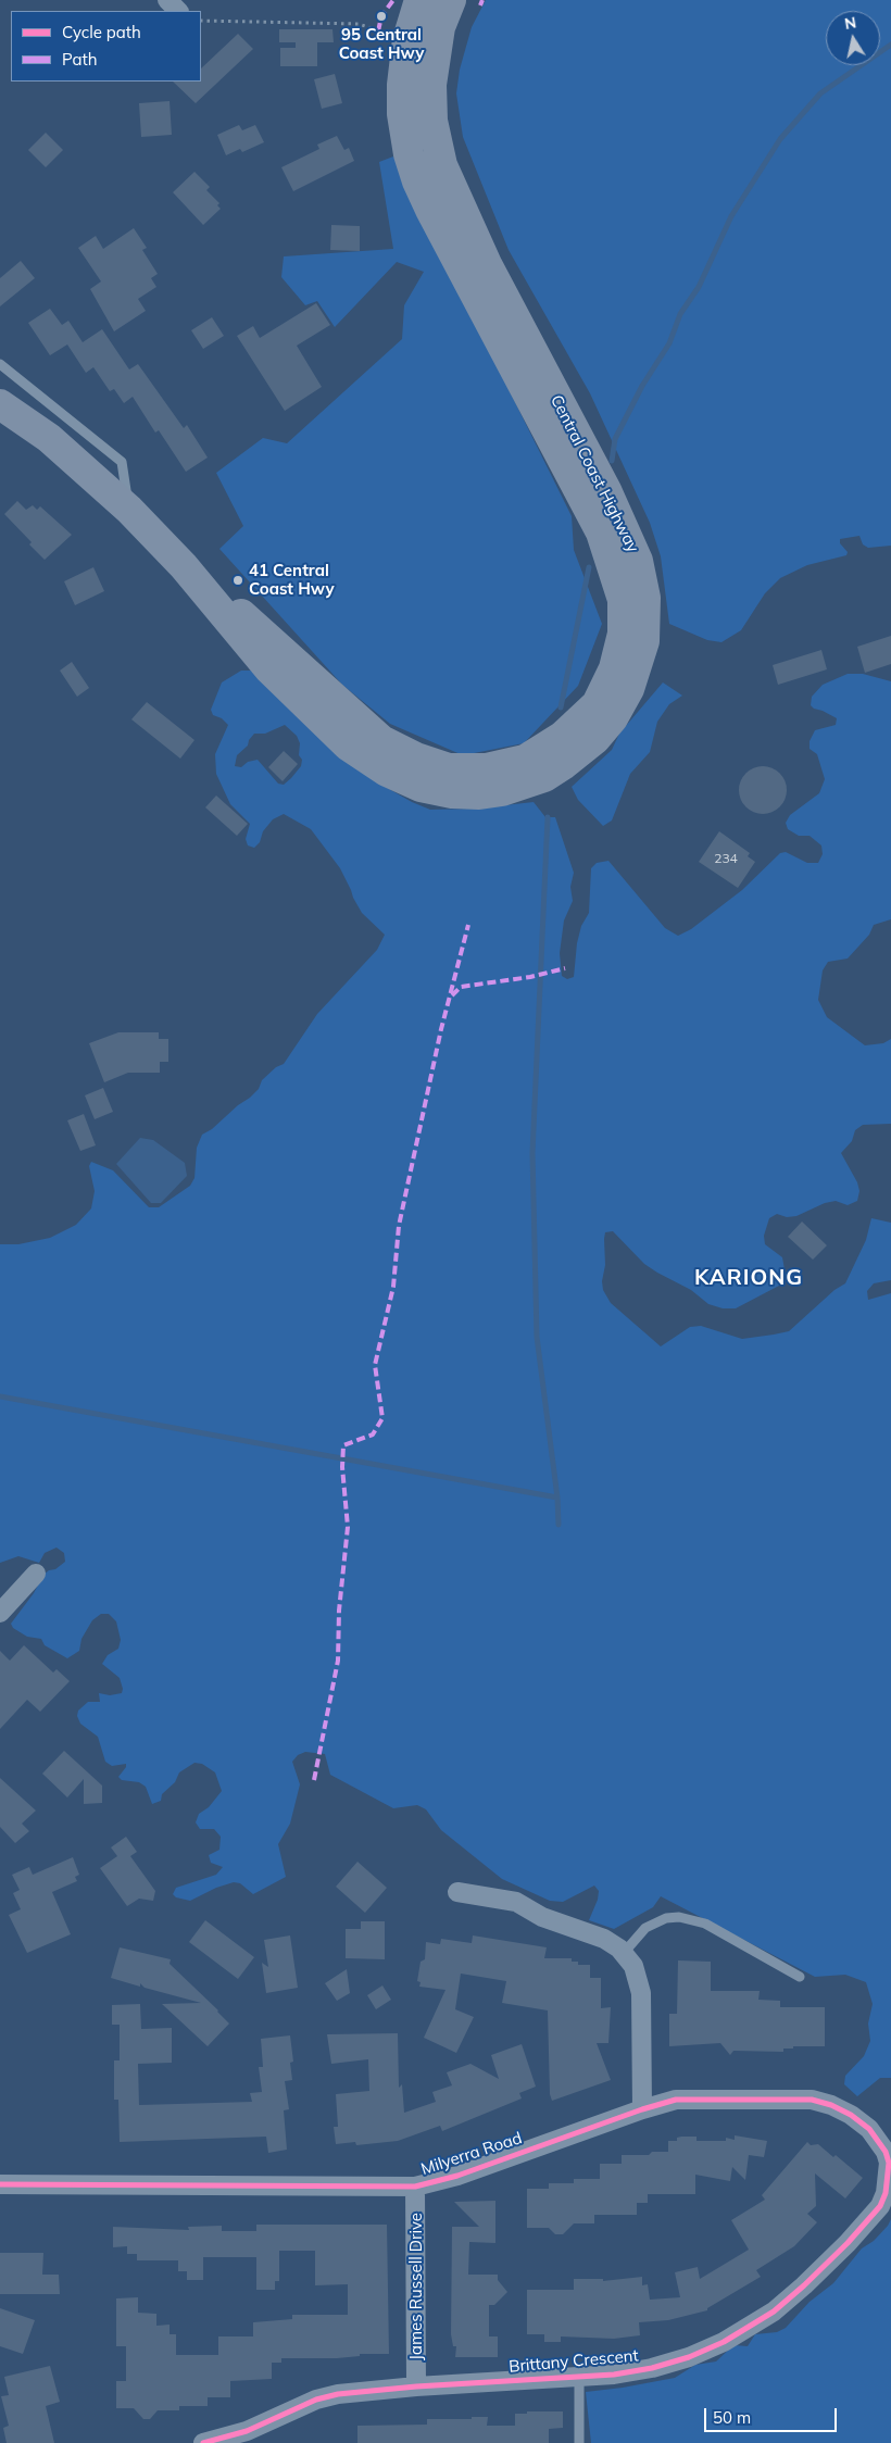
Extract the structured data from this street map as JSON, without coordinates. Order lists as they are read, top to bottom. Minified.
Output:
{"streets":{"highway":["Central Coast Highway"],"street":["Milyerra Road","James Russell Drive","Brittany Crescent"]},"crossings":[["Milyerra Road","James Russell Drive"],["Milyerra Road","Brittany Crescent"],["James Russell Drive","Brittany Crescent"]],"districts":["KARIONG"],"places":["95 Central Coast Hwy","41 Central Coast Hwy"],"house_numbers":["234"],"legend":["Cycle path","Path"],"scale_bar":"50 m","north":"top"}
